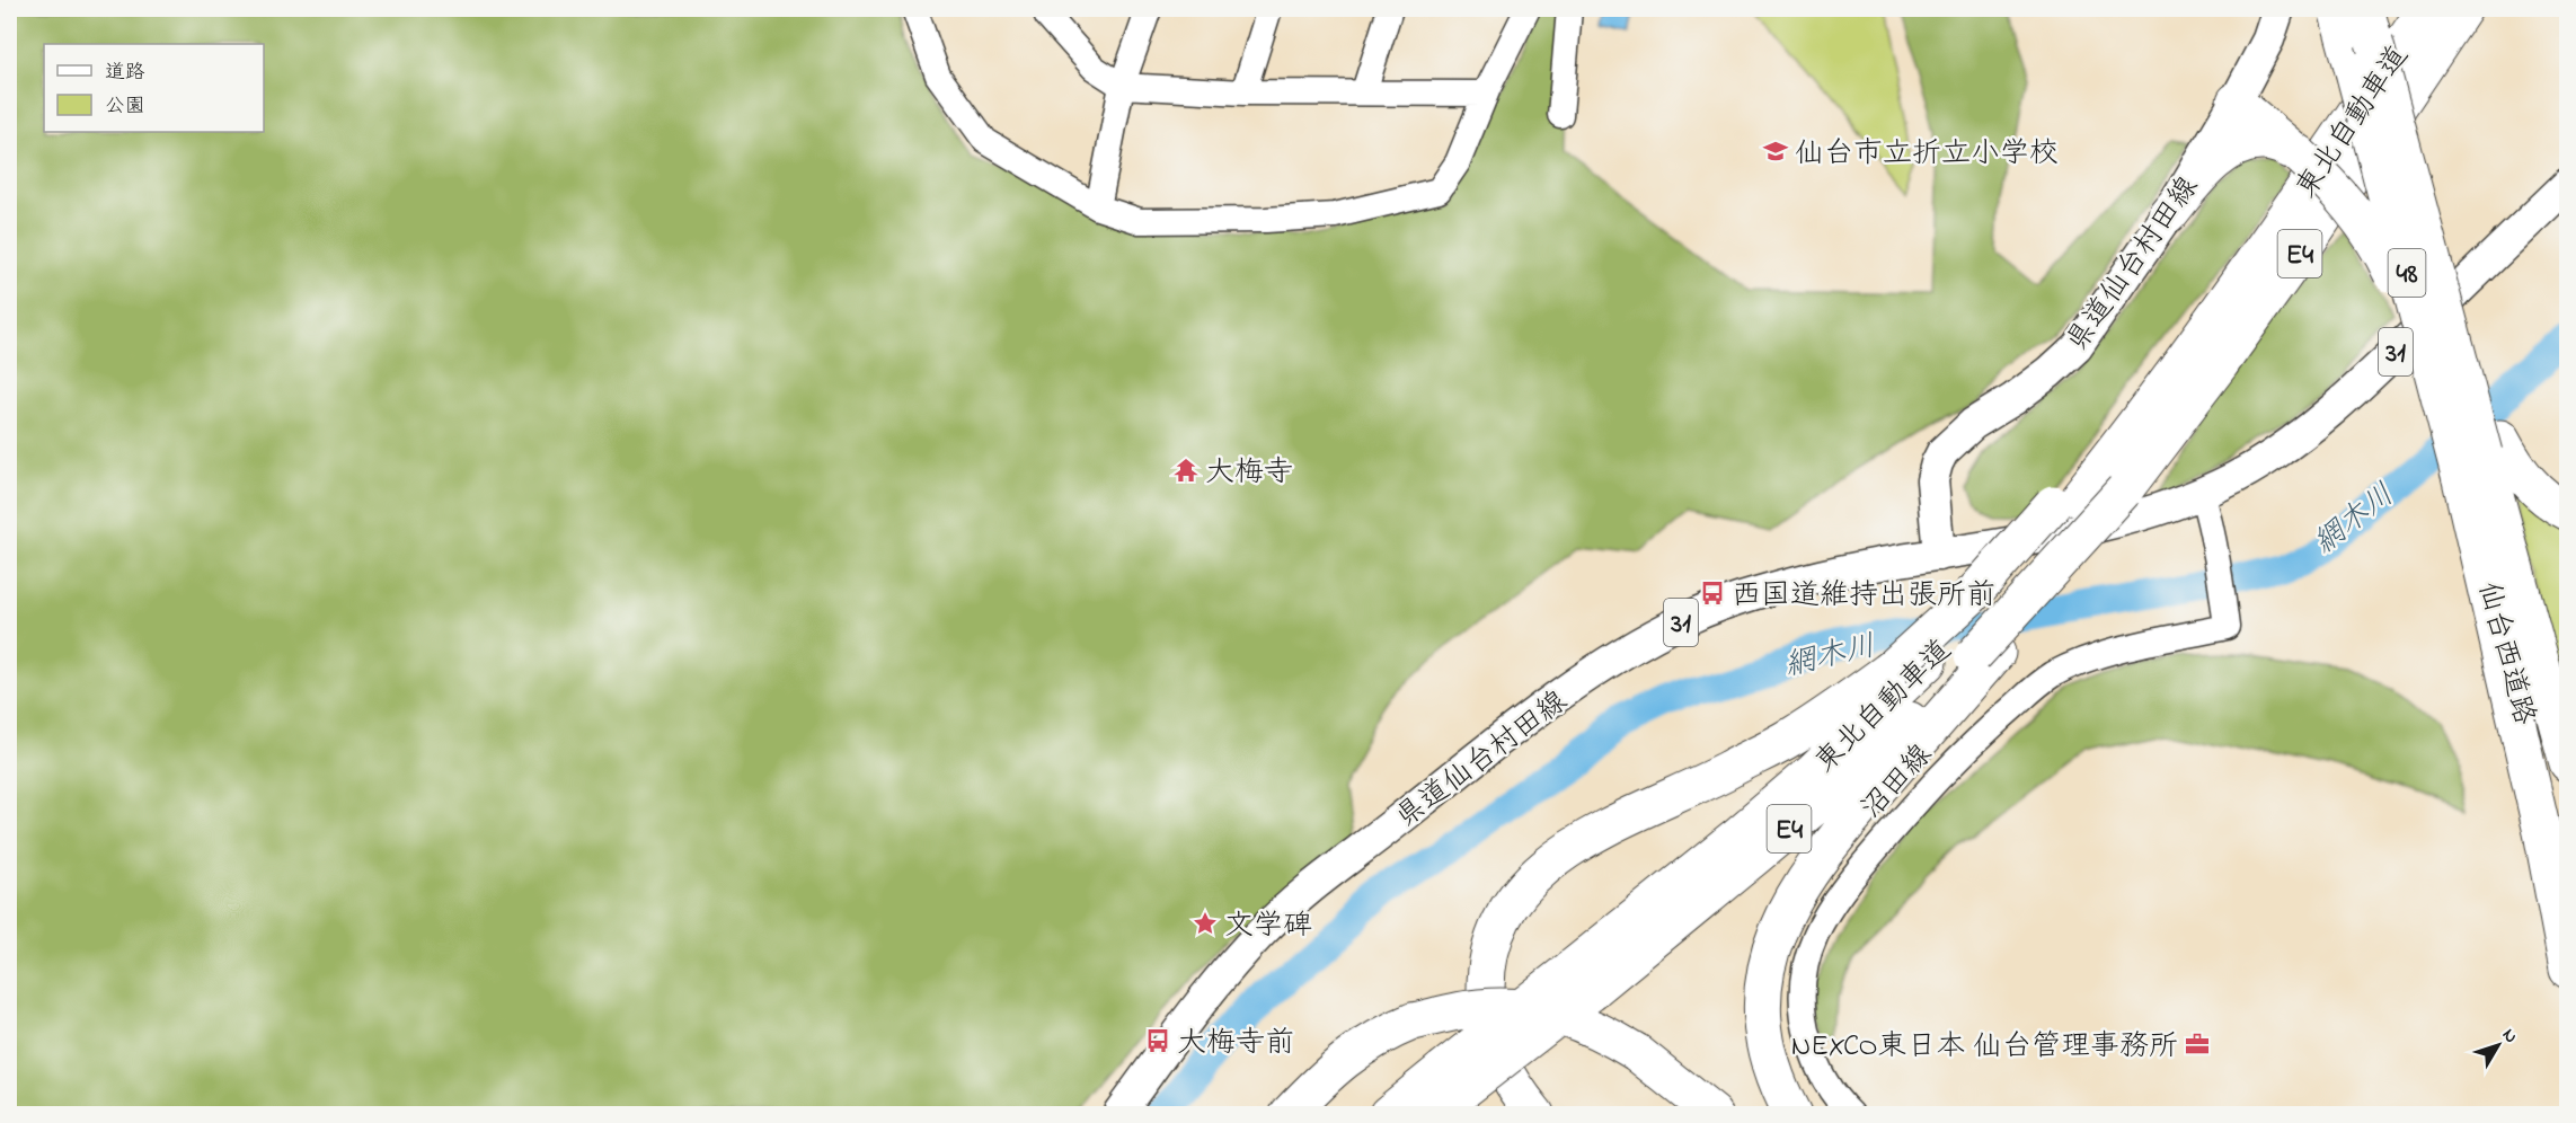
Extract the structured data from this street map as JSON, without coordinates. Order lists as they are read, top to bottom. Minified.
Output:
{"streets":{"highway":["東北自動車道","E4","48","仙台西道路"],"main road":["県道仙台村田線","31"],"street":["沼田線"]},"crossings":[["県道仙台村田線","沼田線"],["48","仙台西道路"]],"water":["網木川"],"places":{"school or university":["仙台市立折立小学校"],"temple":["大梅寺"],"bus stop":["西国道維持出張所前","大梅寺前"],"place":["文学碑"],"office":["NEXCO東日本 仙台管理事務所"]},"legend":["道路","公園"],"north":"top right"}
